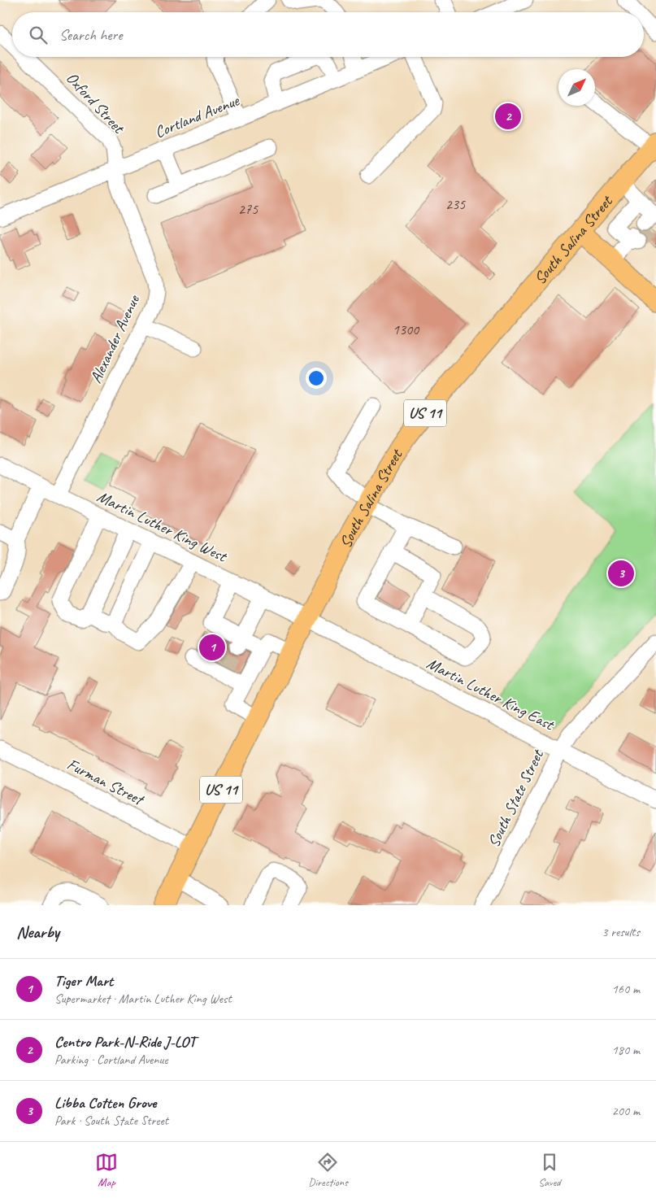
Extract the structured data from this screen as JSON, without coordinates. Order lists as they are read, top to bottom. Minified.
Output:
{"streets":{"main road":["South Salina Street","US 11"],"street":["Oxford Street","Cortland Avenue","Alexander Avenue","Martin Luther King West","Martin Luther King East","Furman Street","South State Street"]},"crossings":[["Oxford Street","Cortland Avenue"],["Oxford Street","Alexander Avenue"],["Cortland Avenue","Alexander Avenue"],["South Salina Street","Martin Luther King West"],["South Salina Street","Martin Luther King East"],["South Salina Street","Furman Street"],["Alexander Avenue","Martin Luther King West"],["Martin Luther King West","Martin Luther King East"],["Martin Luther King East","South State Street"]],"house_numbers":["235","275","1300"],"north":"top right","page":{"search":"Search here","pins":["2","3","1"],"heading":["Nearby","3 results"],"list":[{"mark":"1","name":"Tiger Mart","note":"Supermarket · Martin Luther King West","value":"160 m"},{"mark":"2","name":"Centro Park-N-Ride J-LOT","note":"Parking · Cortland Avenue","value":"180 m"},{"mark":"3","name":"Libba Cotten Grove","note":"Park · South State Street","value":"200 m"}],"nav":["Map","Directions","Saved"]}}
